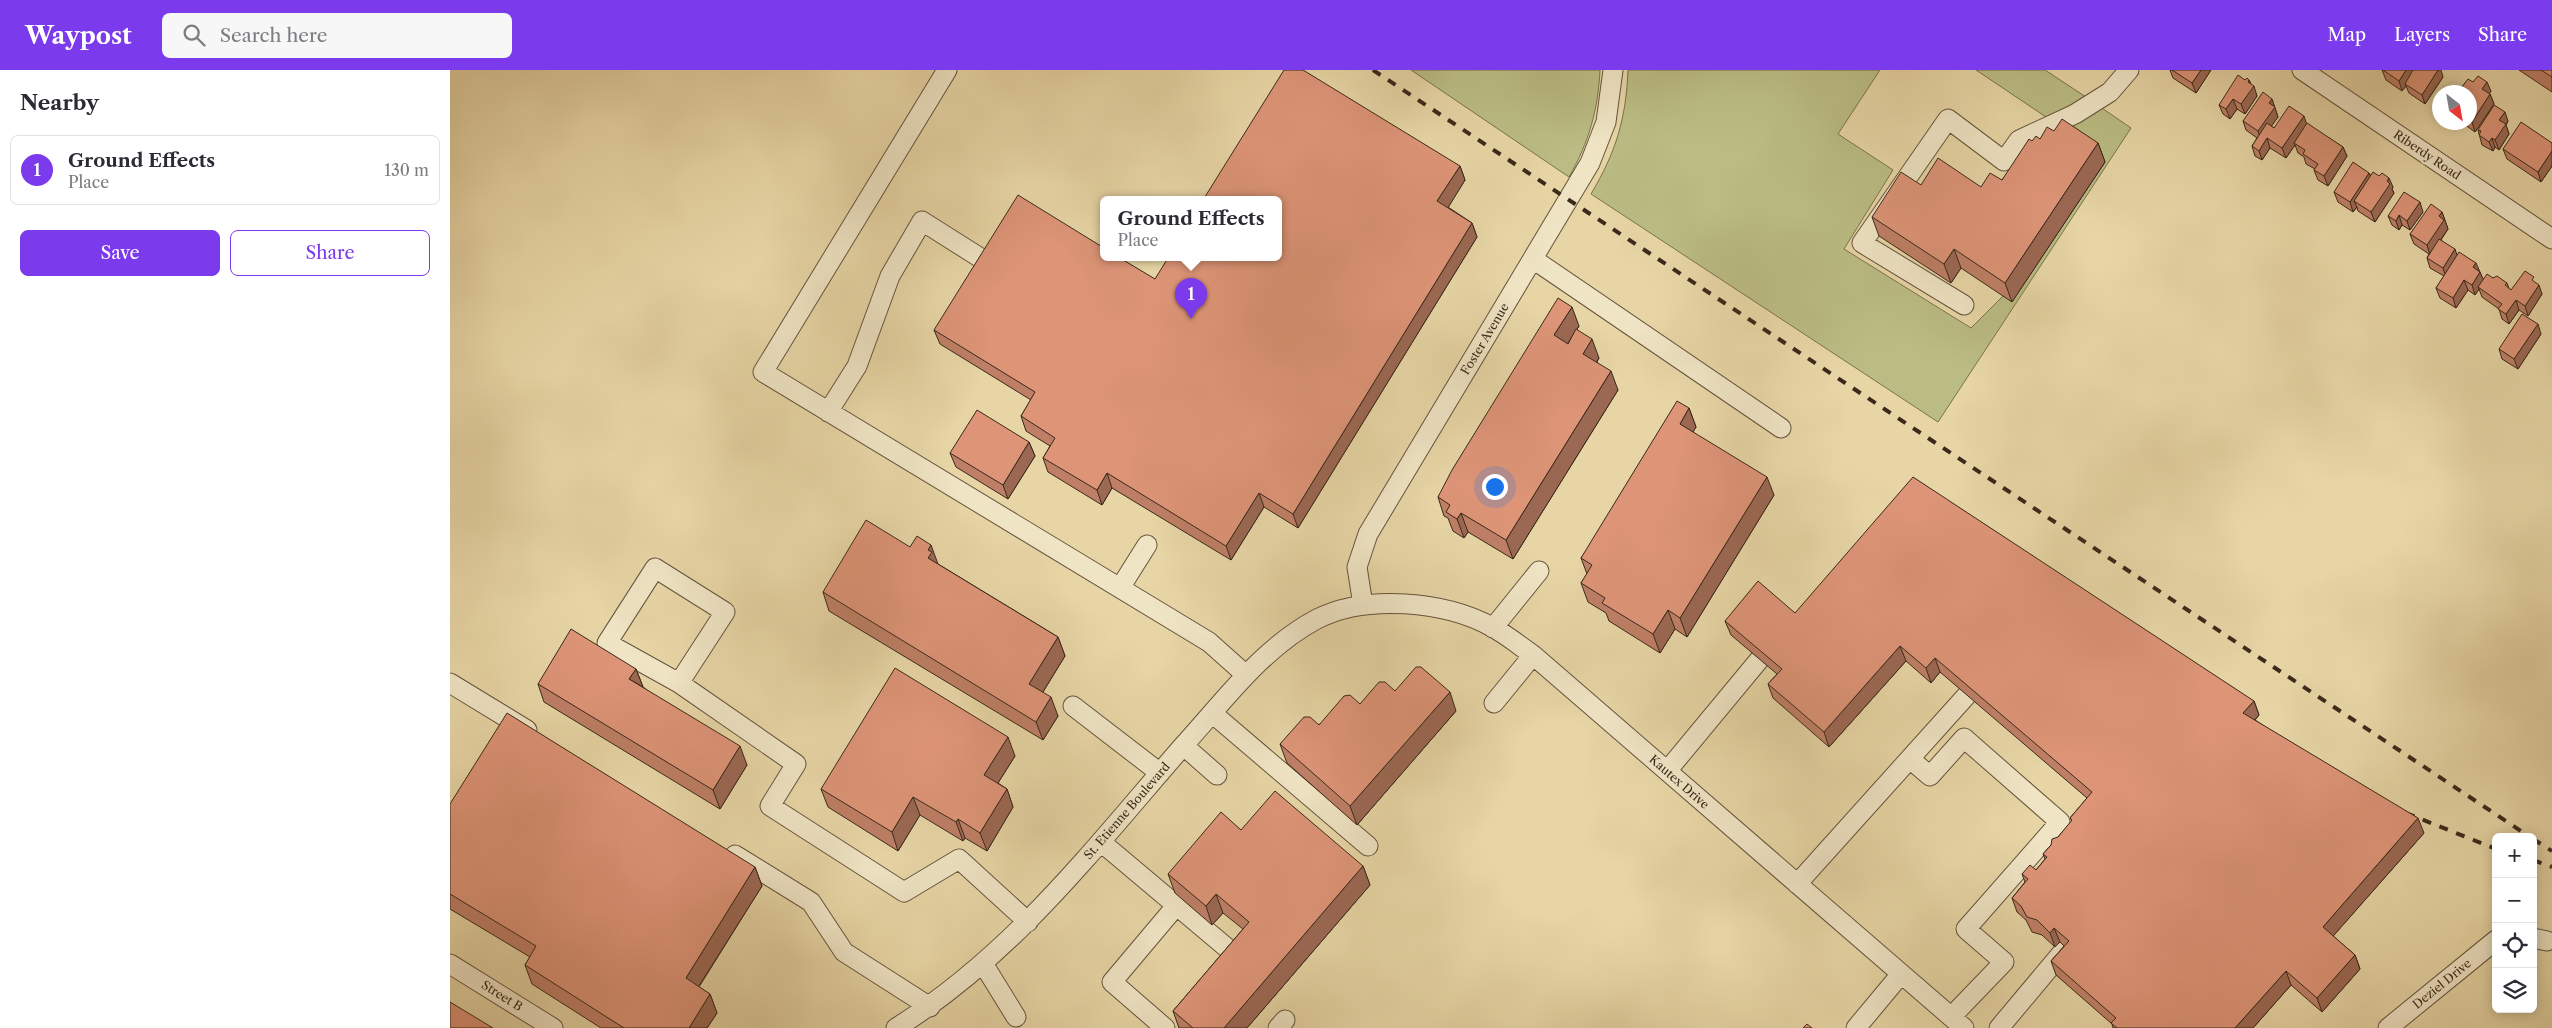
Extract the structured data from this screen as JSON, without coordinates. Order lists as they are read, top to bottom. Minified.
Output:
{"streets":{"street":["Riberdy Road","Foster Avenue","Kautex Drive","St. Etienne Boulevard","Deziel Drive","Street B"]},"crossings":[["Foster Avenue","Kautex Drive"],["Foster Avenue","St. Etienne Boulevard"],["Kautex Drive","St. Etienne Boulevard"]],"north":"bottom right","page":{"header":"Waypost","search":"Search here","nav":["Map","Layers","Share"],"heading":"Nearby","list":[{"mark":"1","name":"Ground Effects","note":"Place","value":"130 m"}],"popup":["Ground Effects","Place"],"buttons":["Save","Share"],"pins":"1","map_buttons":["+","−"]}}
